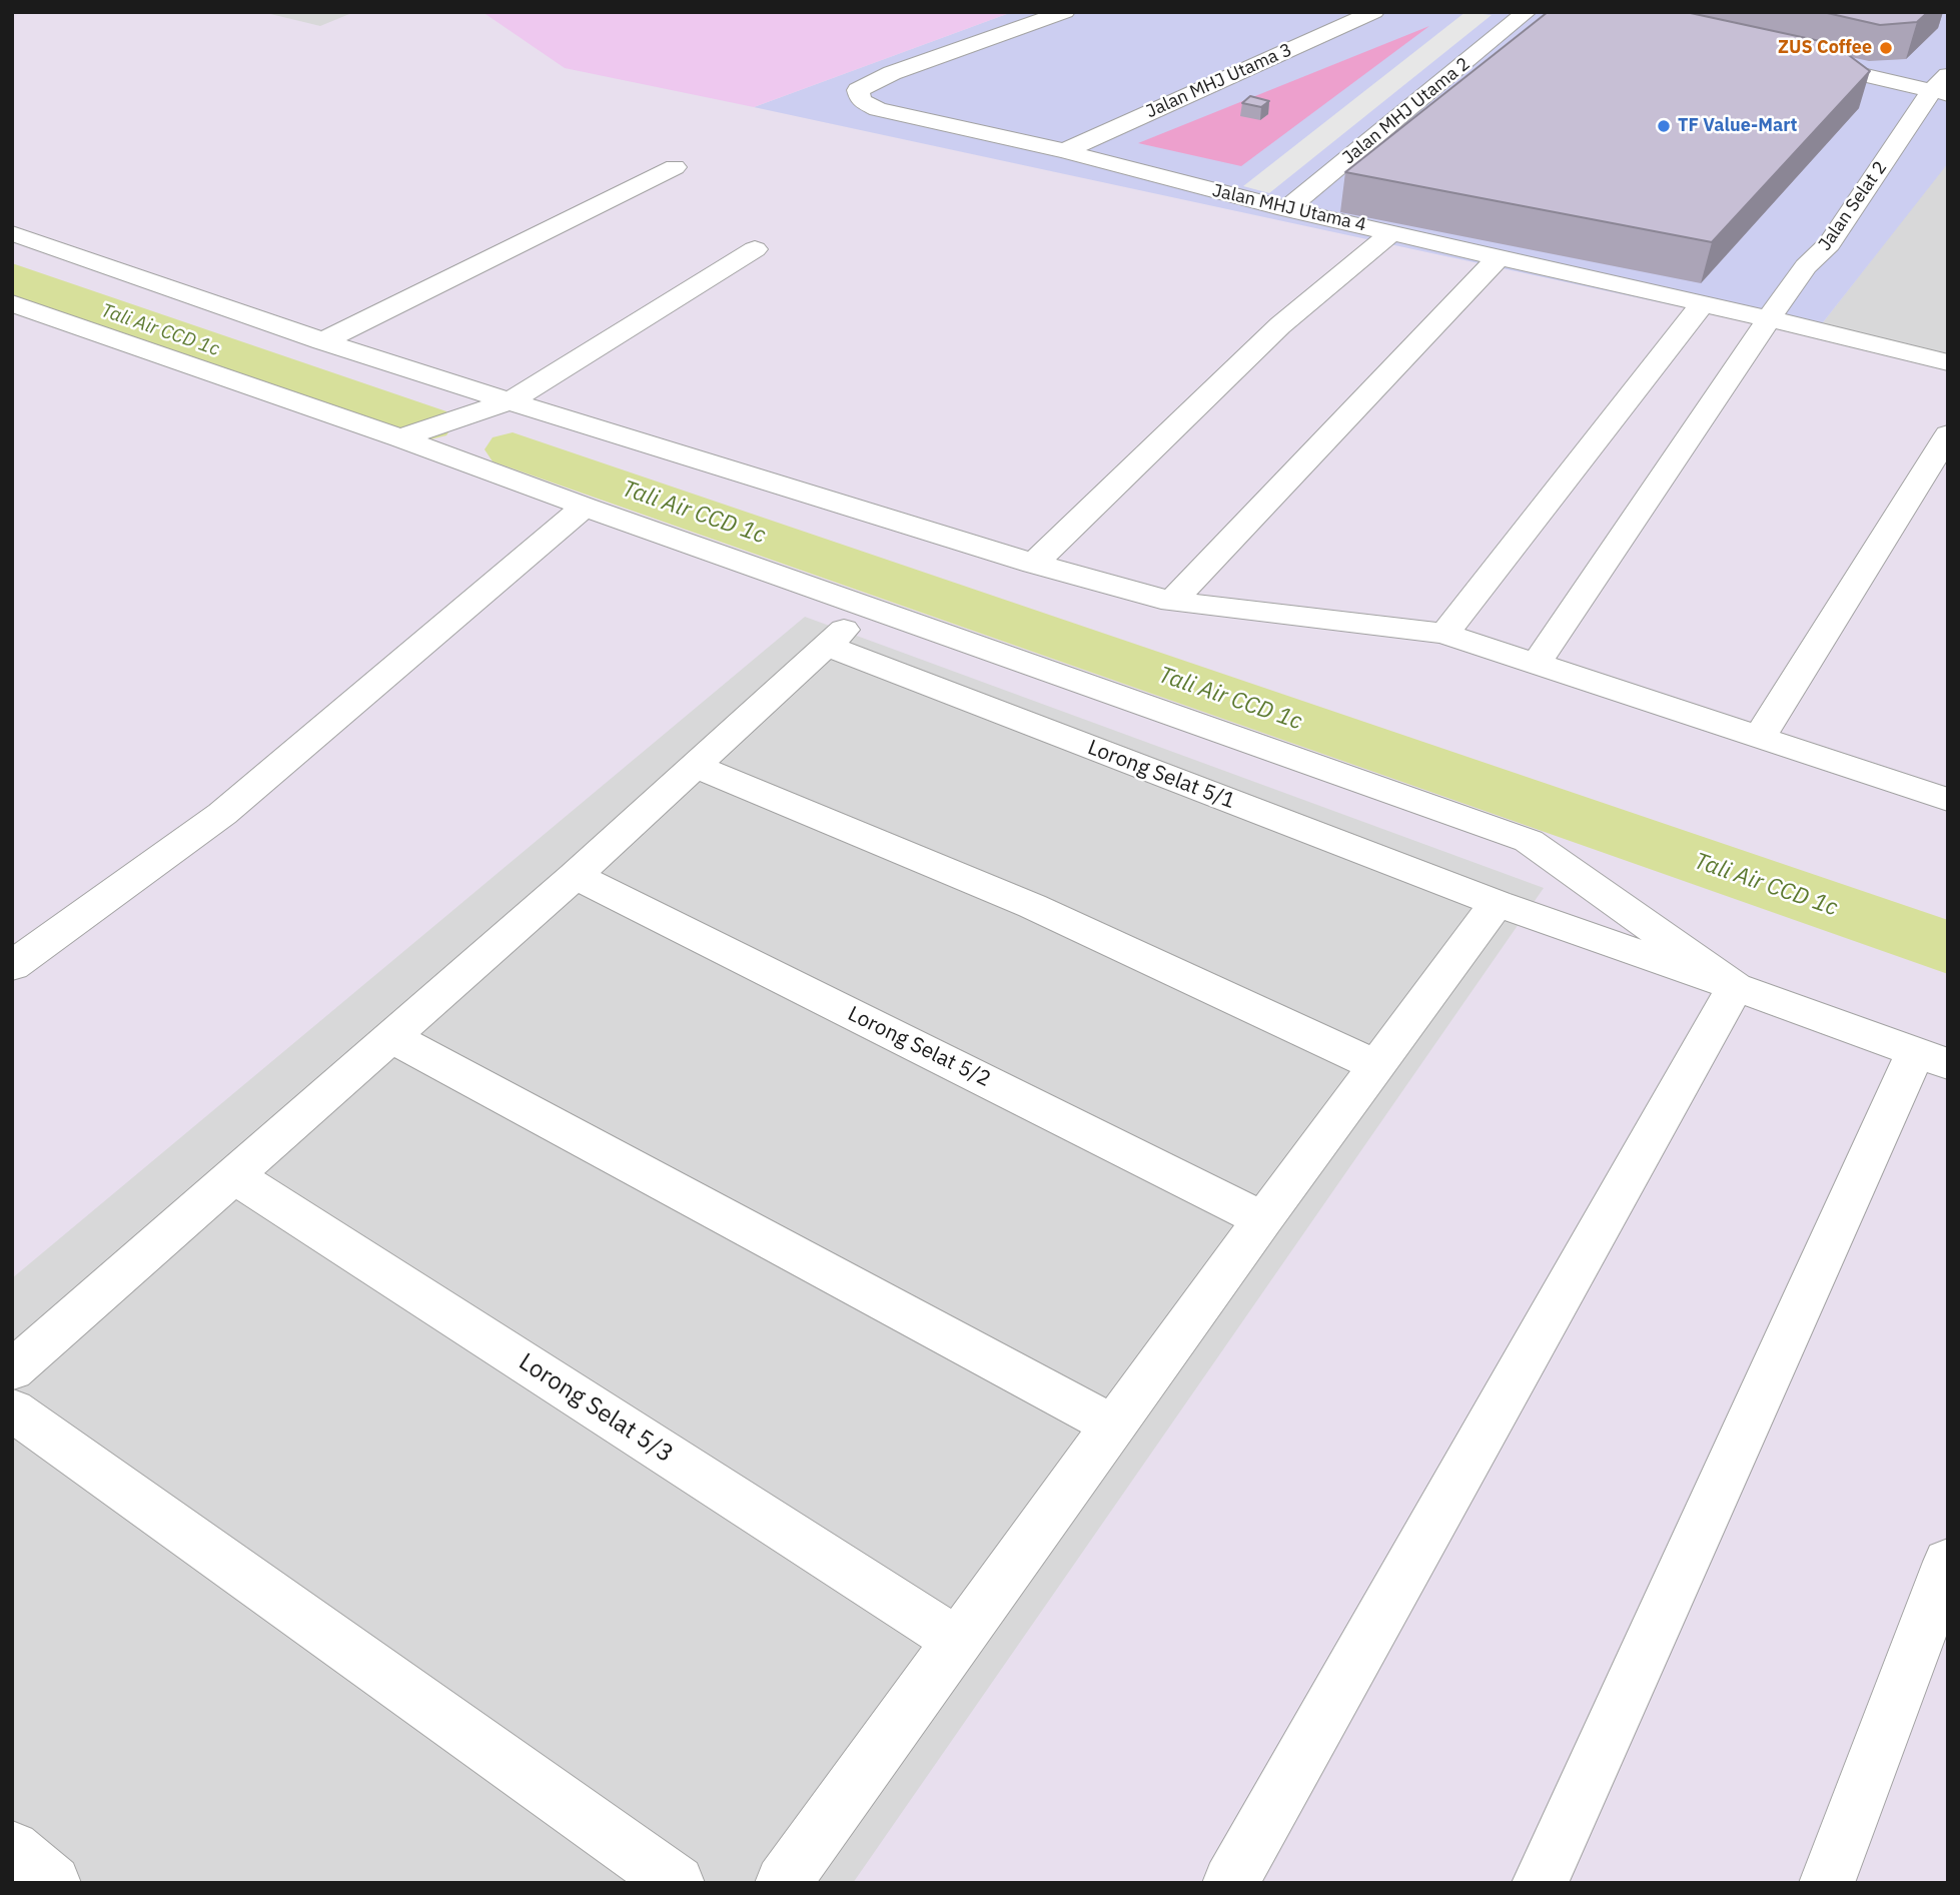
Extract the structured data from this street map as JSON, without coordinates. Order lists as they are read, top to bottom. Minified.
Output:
{"streets":{"street":["Jalan MHJ Utama 3","Jalan MHJ Utama 2","Jalan Selat 2","Jalan MHJ Utama 4","Lorong Selat 5/1","Lorong Selat 5/2","Lorong Selat 5/3"]},"crossings":[["Jalan MHJ Utama 3","Jalan MHJ Utama 4"],["Jalan MHJ Utama 2","Jalan MHJ Utama 4"],["Jalan Selat 2","Jalan MHJ Utama 4"]],"water":["Tali Air CCD 1c"],"places":["ZUS Coffee","TF Value-Mart"]}
